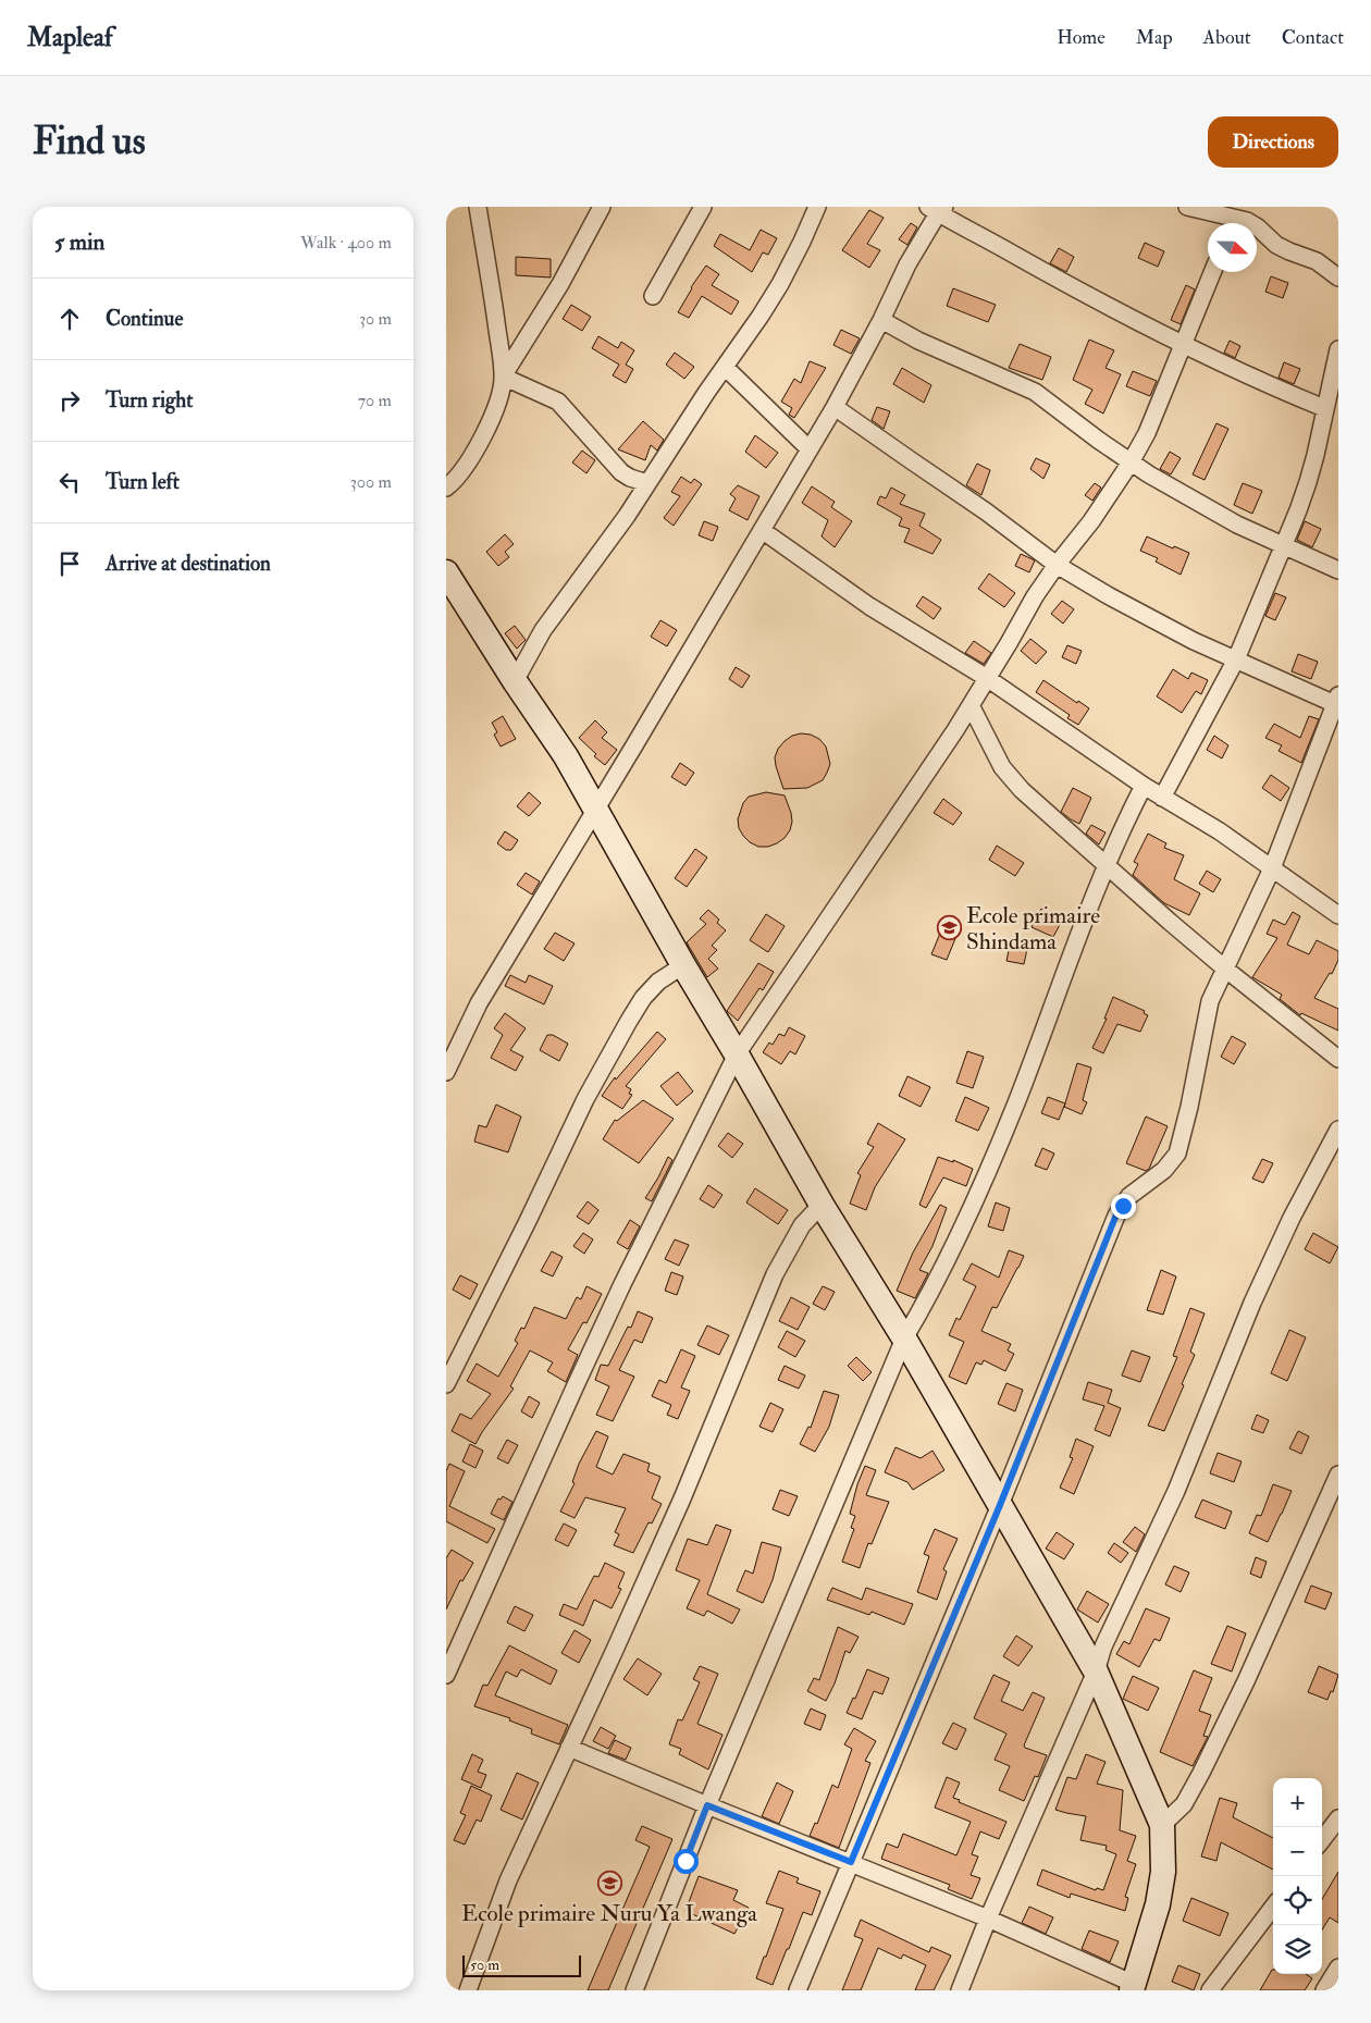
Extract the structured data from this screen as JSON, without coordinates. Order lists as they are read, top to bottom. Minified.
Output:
{"places":{"school or university":["Ecole primaire Shindama","Ecole primaire Nuru Ya Lwanga"]},"scale_bar":"50 m","north":"right","page":{"header":"Mapleaf","nav":["Home","Map","About","Contact"],"buttons":"Directions","title":"Find us","heading":["5 min","Walk · 400 m"],"list":[["Continue","30 m"],["Turn right","70 m"],["Turn left","300 m"],"Arrive at destination"],"map_buttons":["+","−"],"scale":"50 m"}}
